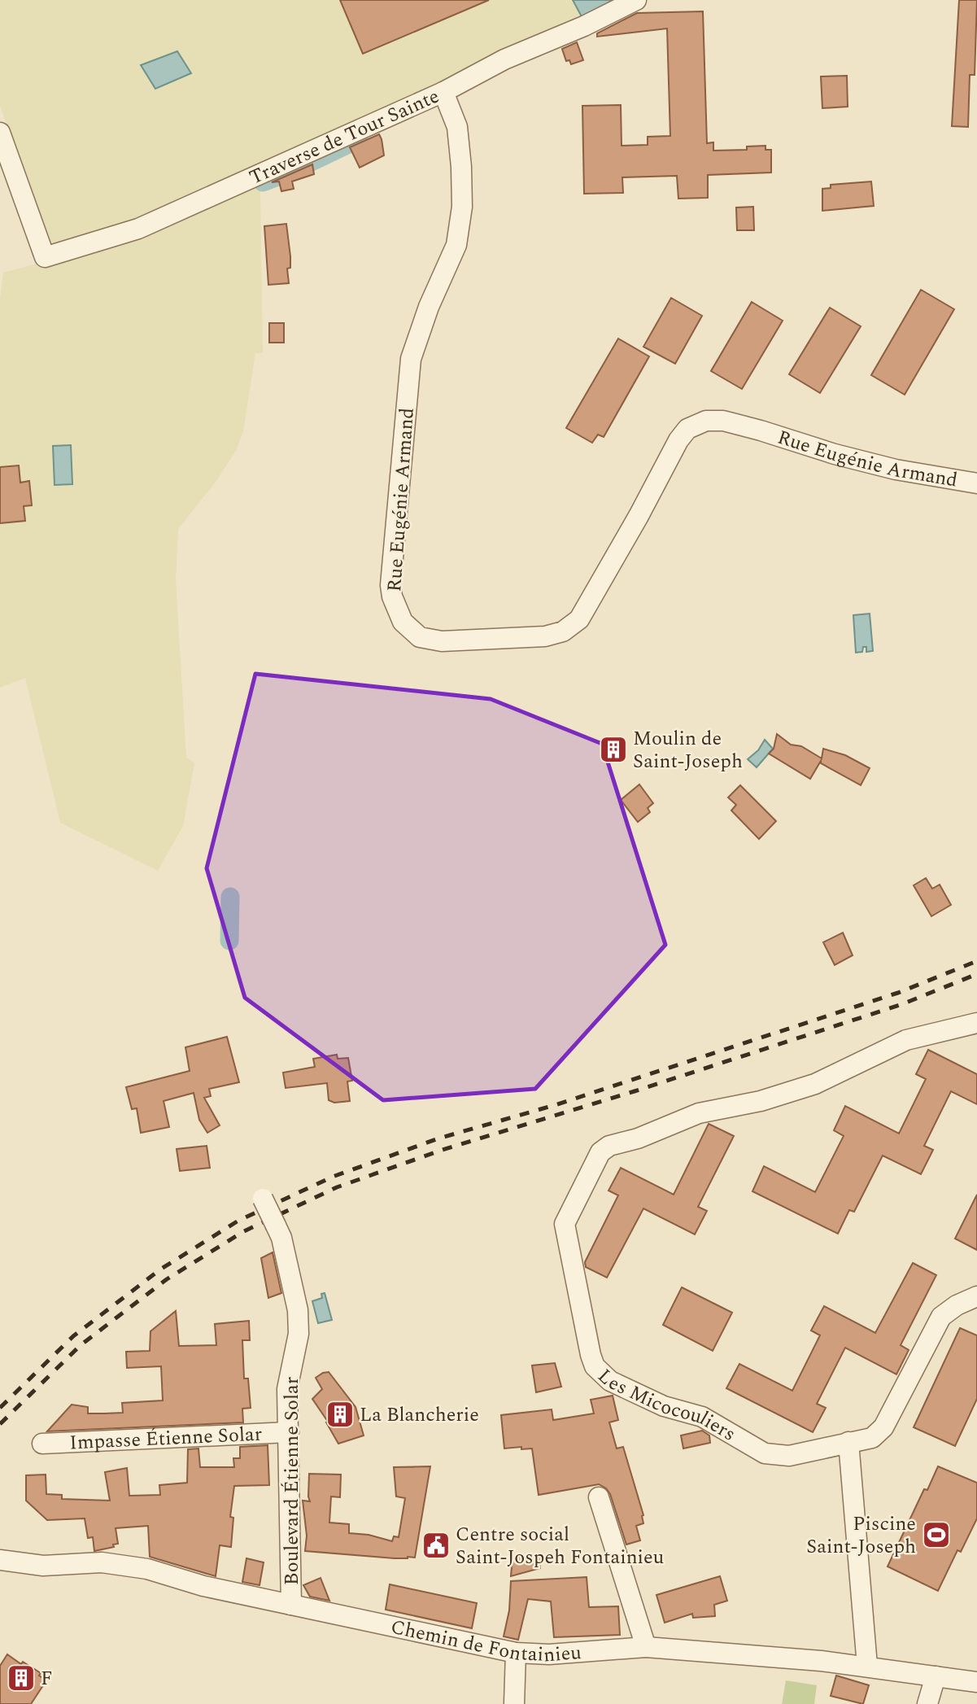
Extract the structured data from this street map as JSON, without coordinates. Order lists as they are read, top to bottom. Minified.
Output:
{"streets":{"street":["Traverse de Tour Sainte","Rue Eugénie Armand","Les Micocouliers","Impasse Étienne Solar","Boulevard Étienne Solar","Chemin de Fontainieu"]},"crossings":[["Traverse de Tour Sainte","Rue Eugénie Armand"],["Impasse Étienne Solar","Boulevard Étienne Solar"],["Boulevard Étienne Solar","Chemin de Fontainieu"]],"places":{"building":["Moulin de Saint-Joseph","La Blancherie","F"],"sports":["Piscine Saint-Joseph"],"public building":["Centre social Saint-Jospeh Fontainieu"]}}
